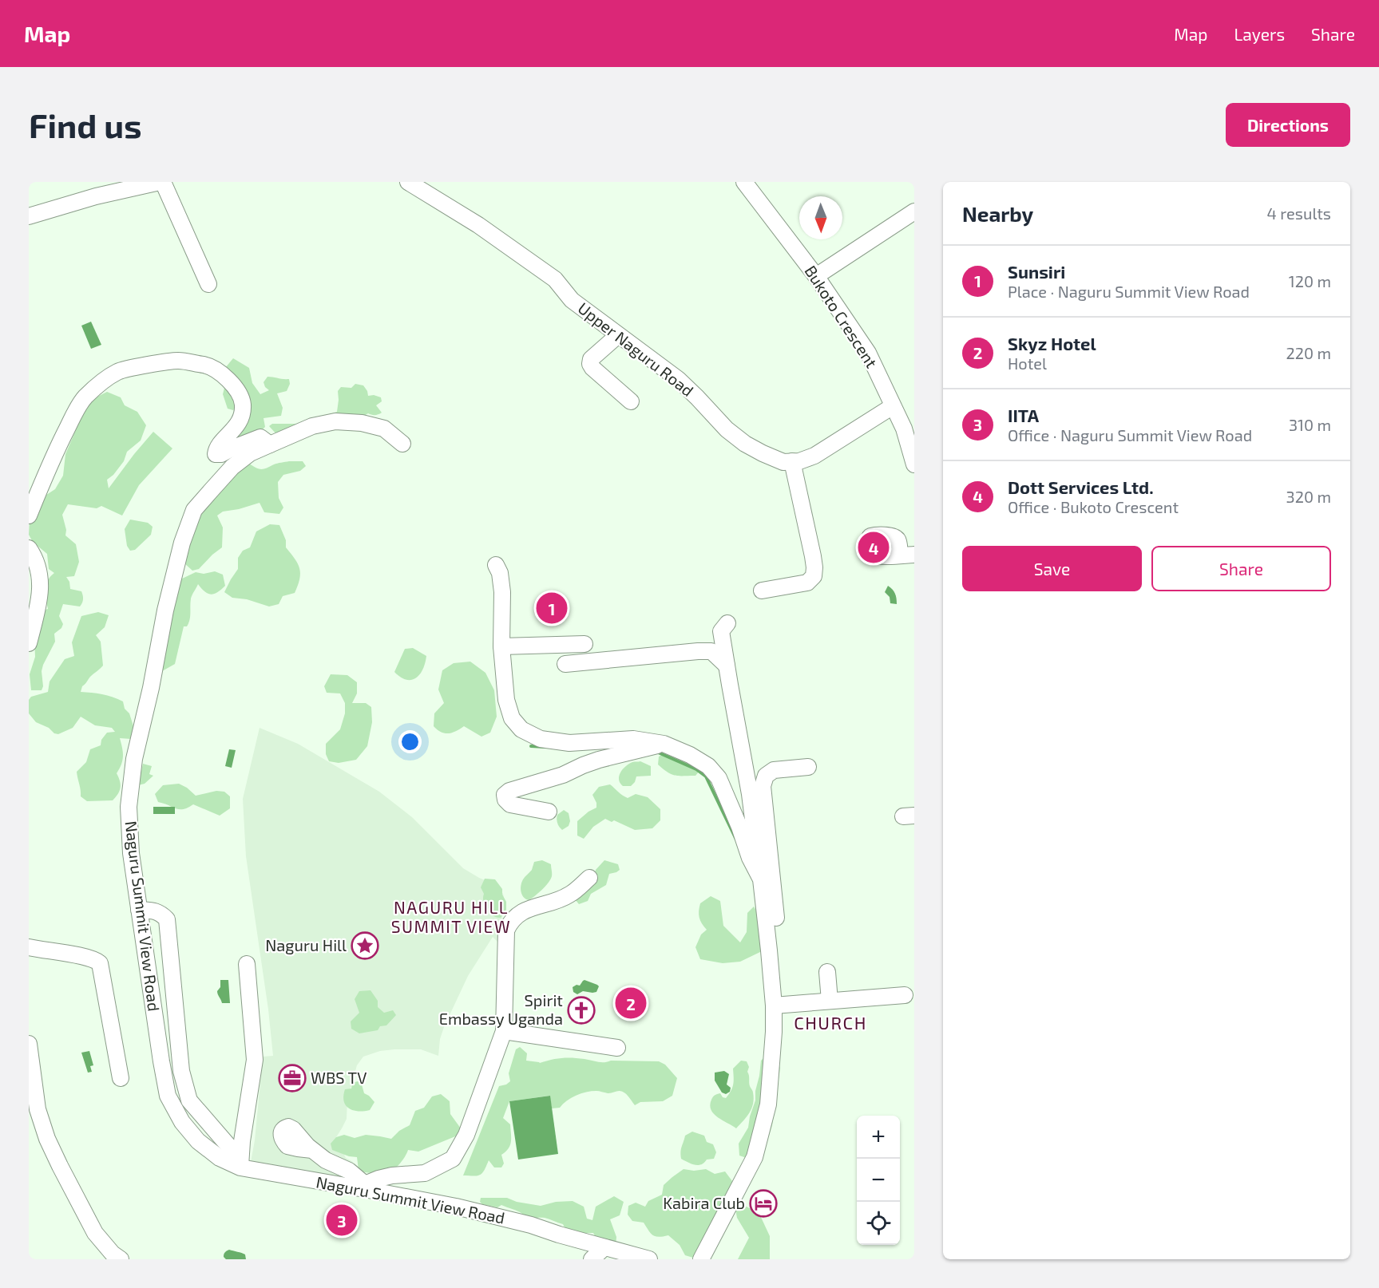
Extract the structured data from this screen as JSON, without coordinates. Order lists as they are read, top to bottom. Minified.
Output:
{"streets":{"street":["Bukoto Crescent","Upper Naguru Road","Naguru Summit View Road"]},"crossings":[["Bukoto Crescent","Upper Naguru Road"]],"districts":["NAGURU HILL SUMMIT VIEW","CHURCH"],"places":{"place":["Naguru Hill"],"church":["Spirit Embassy Uganda"],"office":["WBS TV"],"hotel":["Kabira Club"]},"north":"bottom","page":{"header":"Map","nav":["Map","Layers","Share"],"buttons":["Directions",["Save","Share"]],"title":"Find us","heading":["Nearby","4 results"],"list":[{"mark":"1","name":"Sunsiri","note":"Place · Naguru Summit View Road","value":"120 m"},{"mark":"2","name":"Skyz Hotel","note":"Hotel","value":"220 m"},{"mark":"3","name":"IITA","note":"Office · Naguru Summit View Road","value":"310 m"},{"mark":"4","name":"Dott Services Ltd.","note":"Office · Bukoto Crescent","value":"320 m"}],"pins":["4","1","2","3"],"map_buttons":["+","−"]}}
